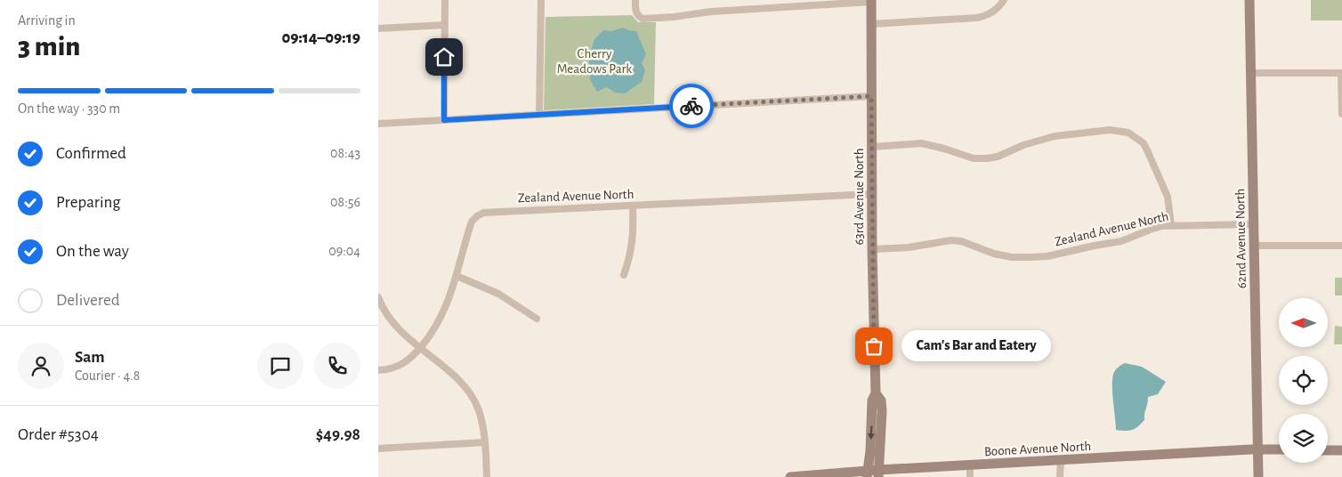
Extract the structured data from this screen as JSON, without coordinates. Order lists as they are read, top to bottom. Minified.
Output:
{"streets":{"street":["Zealand Avenue North","63rd Avenue North","62nd Avenue North","Boone Avenue North"]},"crossings":[["Zealand Avenue North","63rd Avenue North"],["Zealand Avenue North","62nd Avenue North"],["63rd Avenue North","Boone Avenue North"],["62nd Avenue North","Boone Avenue North"]],"parks":["Cherry Meadows Park"],"places":["Cam's Bar and Eatery"],"north":"left","page":{"heading":["3 min","Arriving in","09:14–09:19"],"panel":["Sam","Courier · 4.8","Order #5304","$49.98"],"bar":"On the way · 330 m","list":[["Confirmed","08:43"],["Preparing","08:56"],["On the way","09:04"],"Delivered"],"bubble":"Cam's Bar and Eatery"}}
